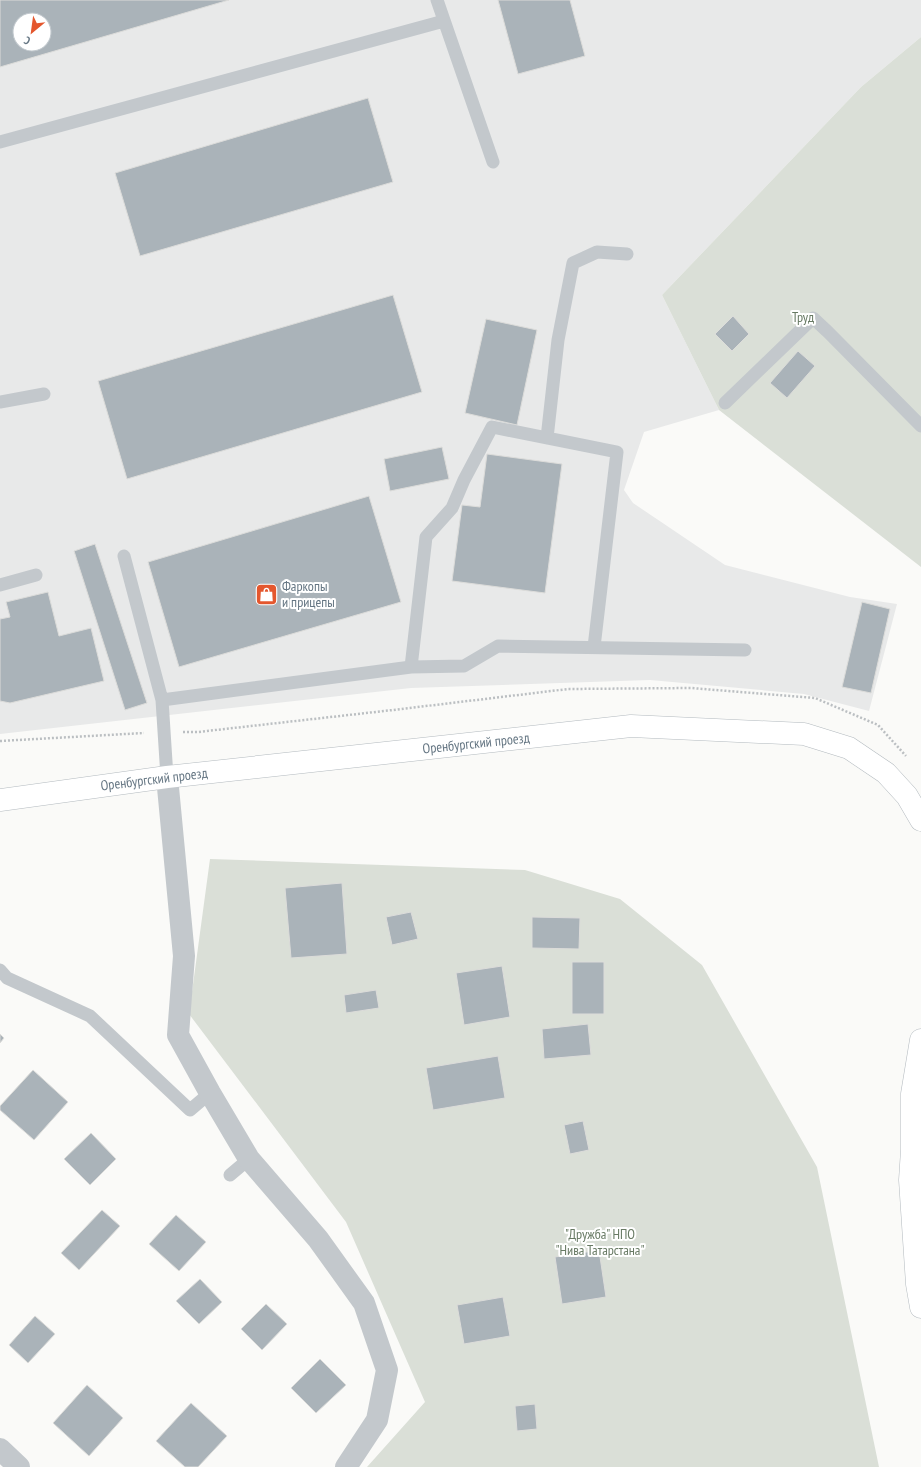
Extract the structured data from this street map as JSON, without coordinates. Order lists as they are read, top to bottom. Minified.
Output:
{"streets":{"main road":["Оренбургский проезд"]},"parks":["Труд","\"Дружба\" НПО \"Нива Татарстана\""],"places":{"shop":["Фаркопы и прицепы"]},"north":"bottom left"}
